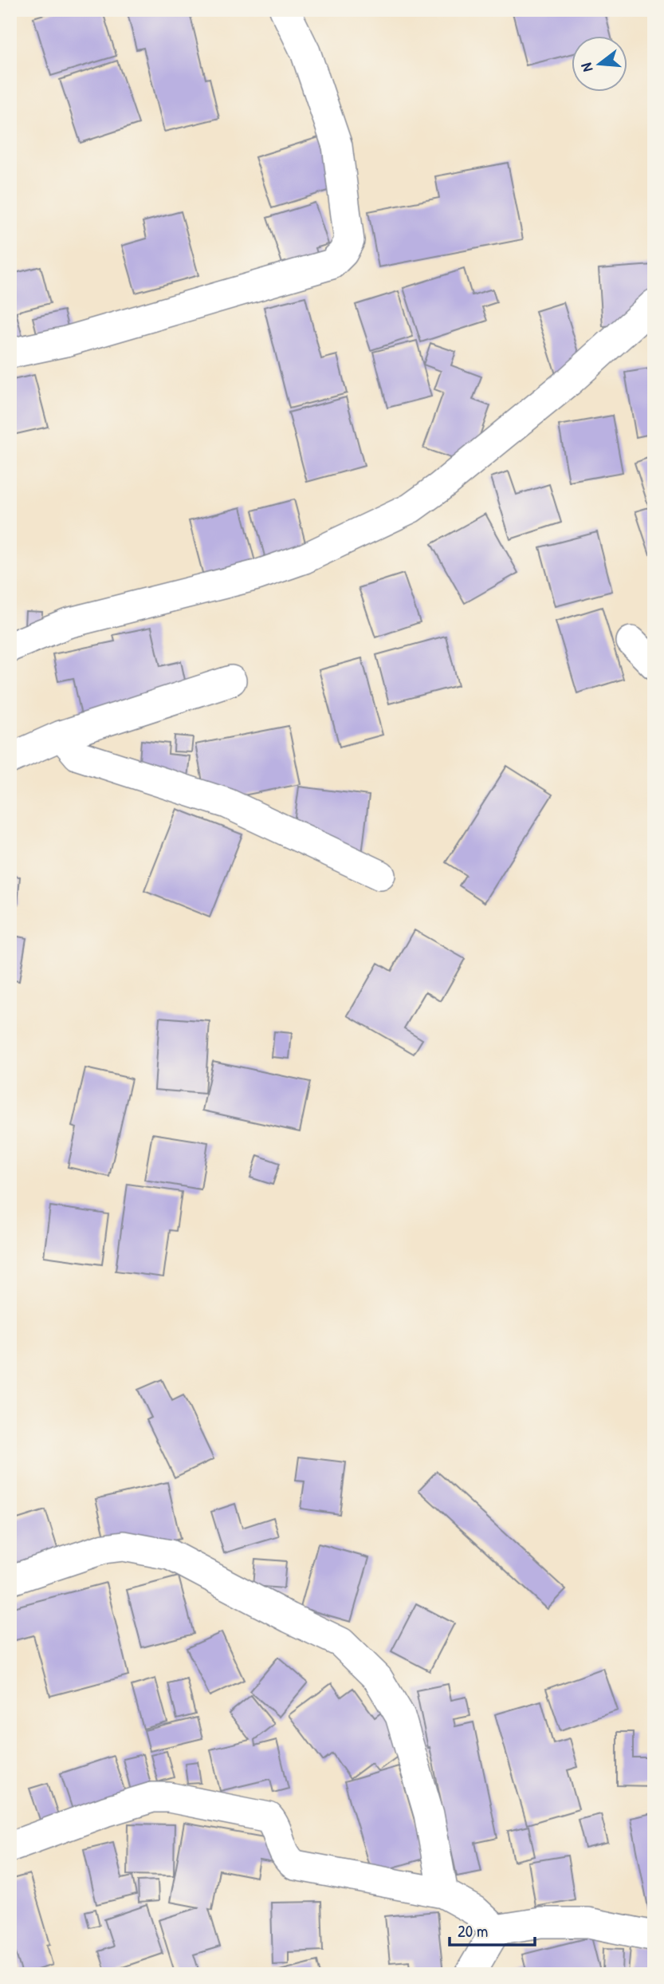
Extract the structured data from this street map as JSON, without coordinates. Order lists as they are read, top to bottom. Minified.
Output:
{"scale_bar":"20 m","north":"left"}
